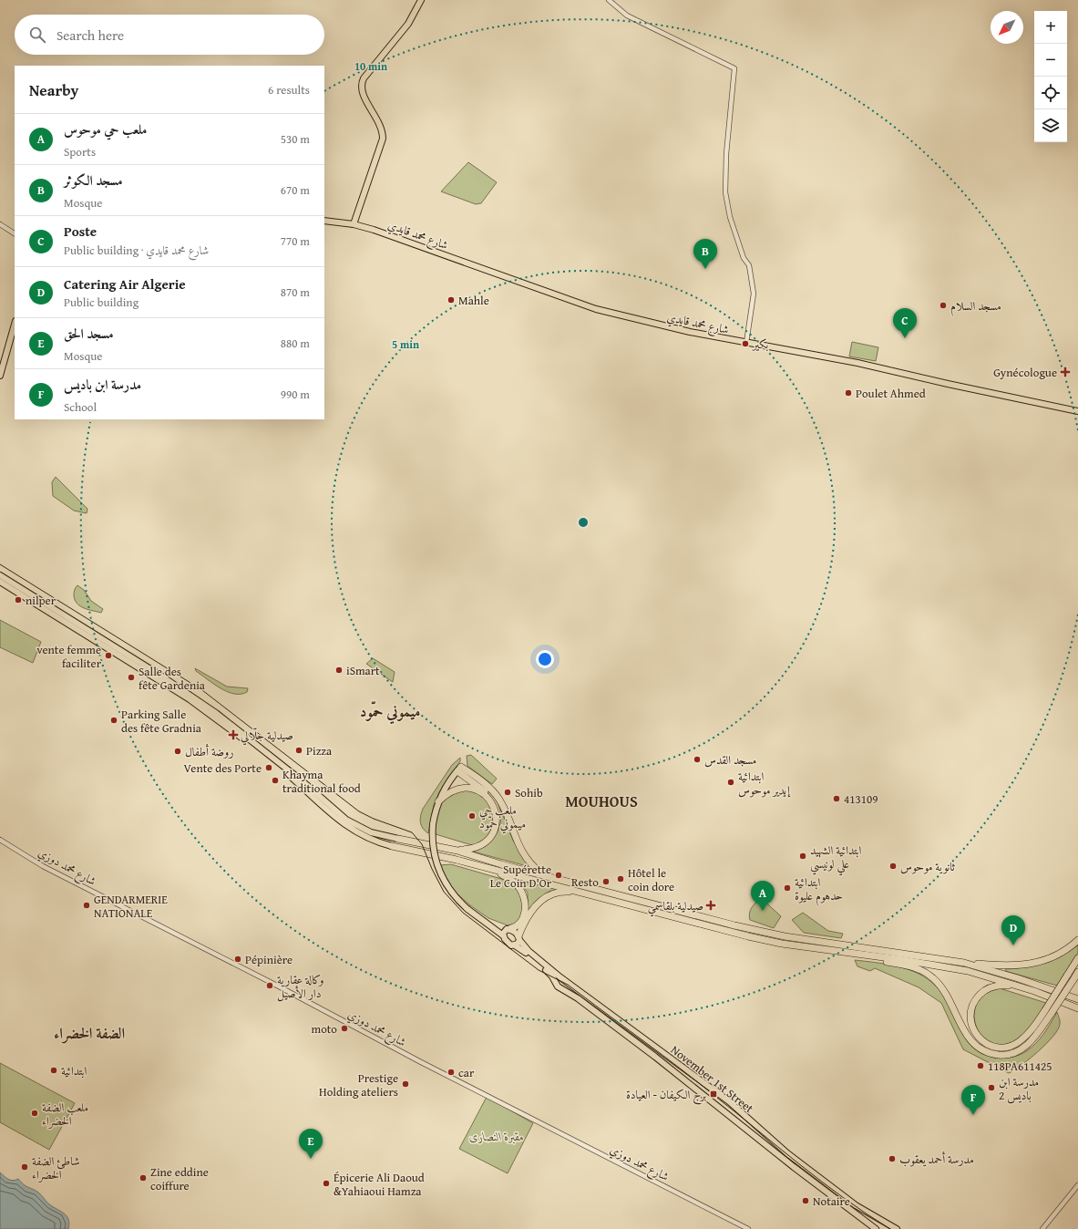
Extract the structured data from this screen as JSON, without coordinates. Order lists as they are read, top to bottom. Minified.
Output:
{"streets":{"main road":["شارع محمد قايدي","November 1st Street"],"street":["شارع محمد دوزي"]},"districts":["ميموني حمّود","MOUHOUS","الضفة الخضراء"],"parks":["مقبرة النصارى"],"places":{"other":["Mahle","مسجد السلام","بكير","Poulet Ahmed","nilper","vente femme faciliter","iSmart","Salle des fête Gardenia","Parking Salle des fête Gradnia","Pizza","روضة أطفال","مسجد القدس","Vente des Porte","Khayma traditional food","ابتدائية إيدير موحوس","Sohib","413109","ملعب حي ميموني حمّود","ابتدائية الشهيد علي لونيسي","ثانوية موحوس","Supérette Le Coin D'Or","Hôtel le coin dore","Resto","ابتدائية حدهوم عليوة","GENDARMERIE NATIONALE","Pépinière","وكالة عقارية دار الأصيل","moto","118PA611425","ابتدائية","car","Prestige Holding ateliers","مدرسة ابن باديس 2","ملعب الضفة الخضراء","مدرسة أحمد يعقوب","شاطئ الضفة الخضراء","Zine eddine coiffure","Épicerie Ali Daoud &Yahiaoui Hamza","Notaire"],"health":["Gynécologue","صيدلية جلّالي","صيدلية بلقاسمي"],"transit":["برج الكيفان - العيادة"]},"north":"bottom left","page":{"map_buttons":["+","−"],"search":"Search here","heading":["Nearby","6 results"],"list":[{"mark":"A","name":"ملعب حي موحوس","note":"Sports","value":"530 m"},{"mark":"B","name":"مسجد الكوثر","note":"Mosque","value":"670 m"},{"mark":"C","name":"Poste","note":"Public building · شارع محمد قايدي","value":"770 m"},{"mark":"D","name":"Catering Air Algerie","note":"Public building","value":"870 m"},{"mark":"E","name":"مسجد الحق","note":"Mosque","value":"880 m"},{"mark":"F","name":"مدرسة ابن باديس","note":"School","value":"990 m"}],"pins":["B","C","A","D","F","E"]},"rings":["10 min","5 min"]}
